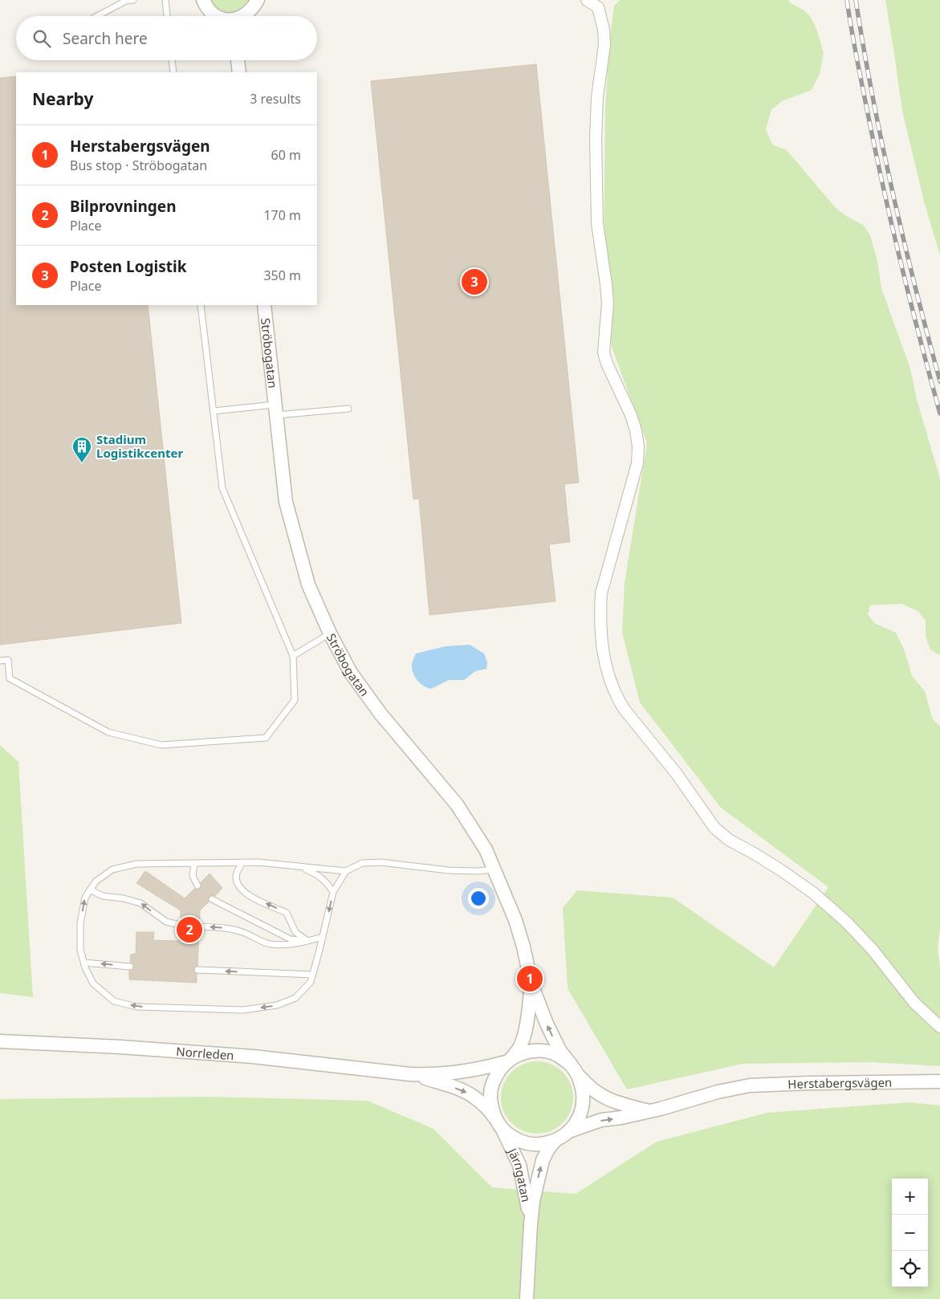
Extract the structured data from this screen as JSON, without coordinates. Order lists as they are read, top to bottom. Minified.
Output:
{"streets":{"street":["Ströbogatan","Norrleden","Herstabergsvägen","Järngatan"]},"crossings":[["Ströbogatan","Herstabergsvägen"],["Ströbogatan","Järngatan"],["Herstabergsvägen","Järngatan"]],"places":{"building":["Stadium Logistikcenter"]},"page":{"search":"Search here","heading":["Nearby","3 results"],"list":[{"mark":"1","name":"Herstabergsvägen","note":"Bus stop · Ströbogatan","value":"60 m"},{"mark":"2","name":"Bilprovningen","note":"Place","value":"170 m"},{"mark":"3","name":"Posten Logistik","note":"Place","value":"350 m"}],"pins":["3","2","1"],"map_buttons":["+","−"]}}
